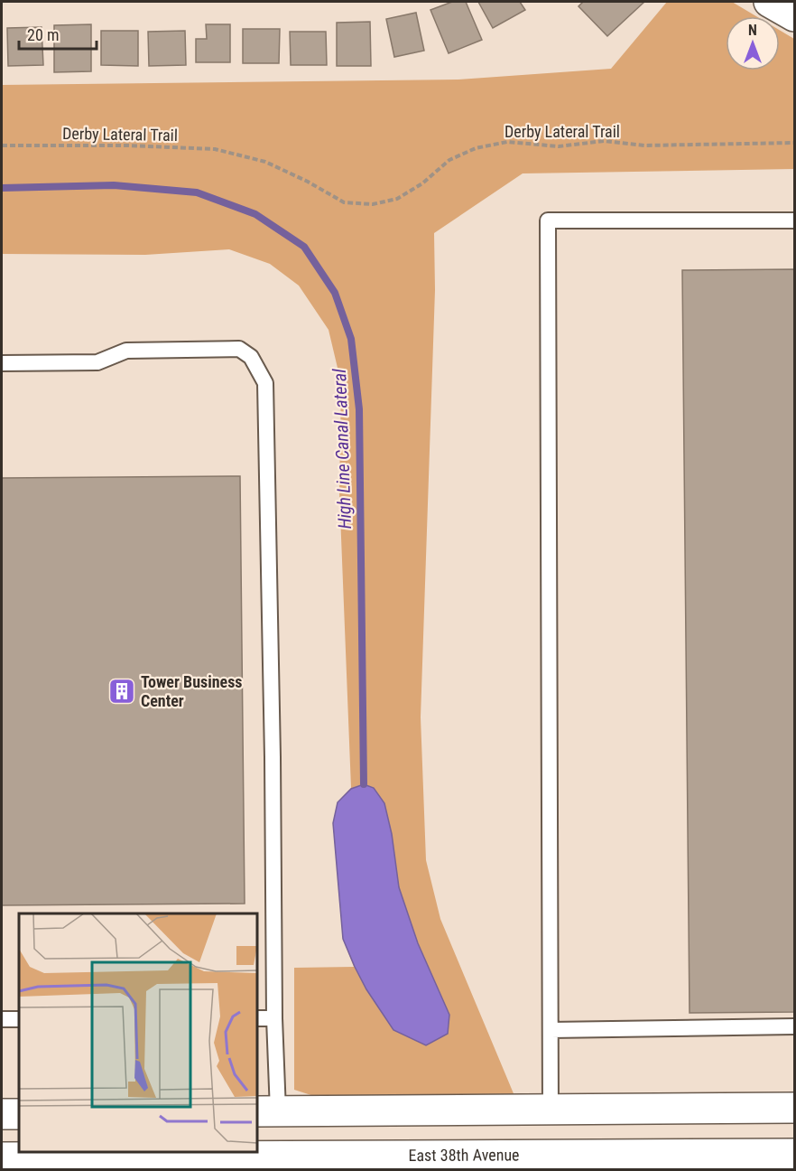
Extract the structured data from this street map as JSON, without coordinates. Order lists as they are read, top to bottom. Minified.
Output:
{"streets":{"main road":["East 38th Avenue"],"path":["Derby Lateral Trail"]},"water":["High Line Canal Lateral"],"places":{"building":["Tower Business Center"]},"scale_bar":"20 m","north":"top"}
